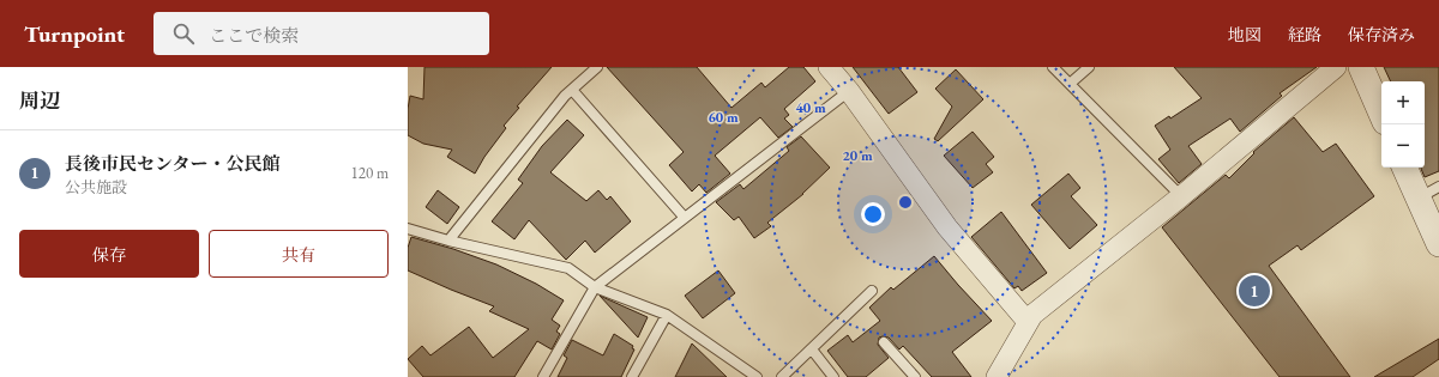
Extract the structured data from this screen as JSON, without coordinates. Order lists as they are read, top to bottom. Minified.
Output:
{"page":{"header":"Turnpoint","search":"ここで検索","nav":["地図","経路","保存済み"],"heading":"周辺","map_buttons":["+","−"],"list":[{"mark":"1","name":"長後市民センター・公民館","note":"公共施設","value":"120 m"}],"buttons":["保存","共有"],"pins":"1"},"rings":["40 m","60 m","20 m"]}
